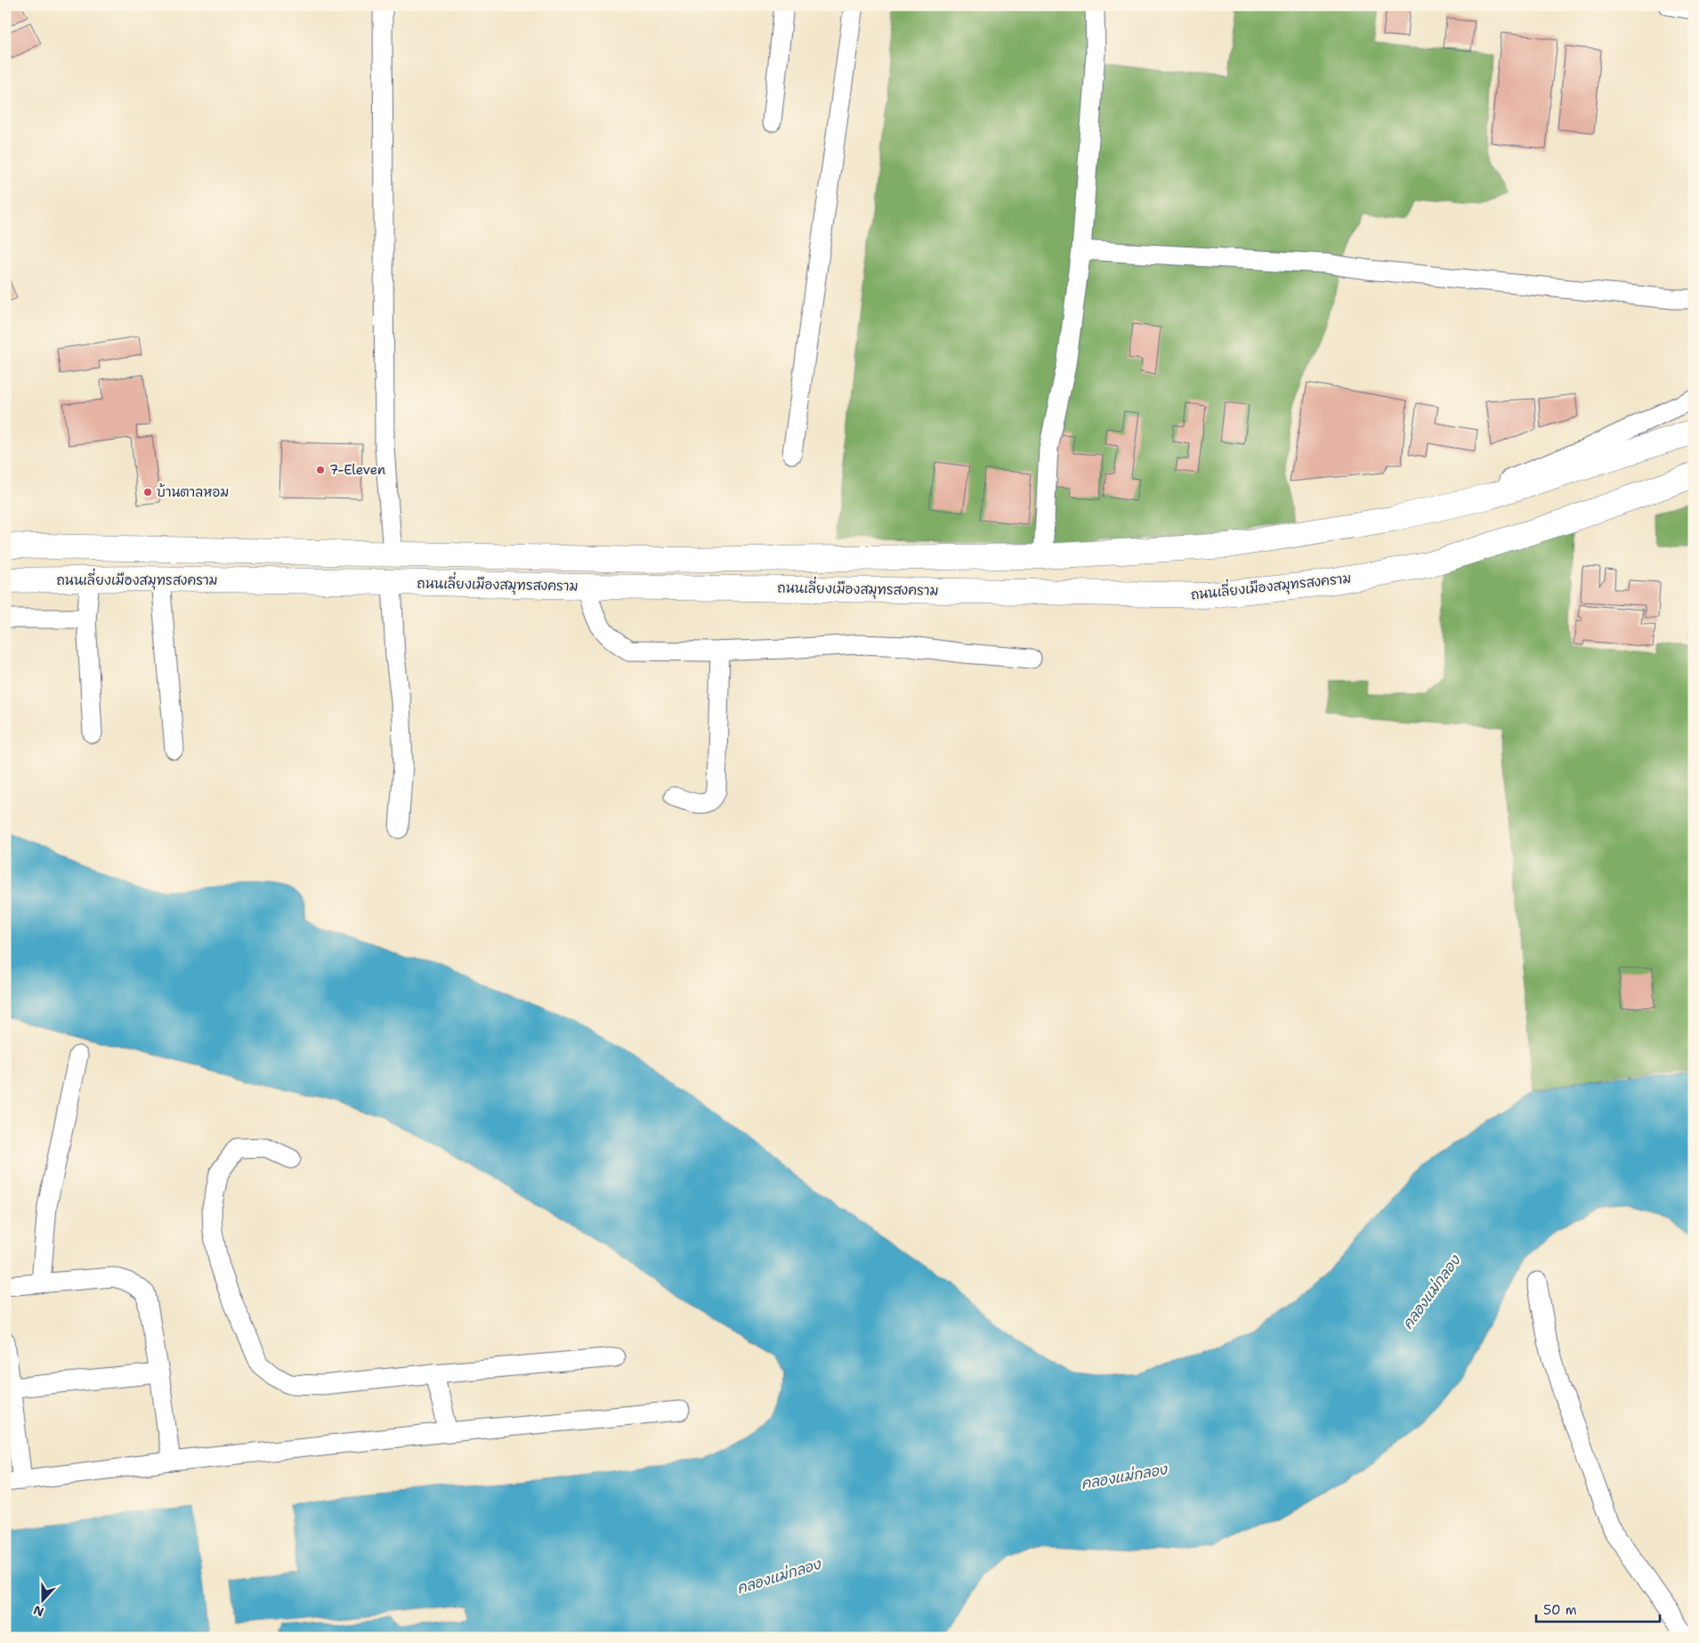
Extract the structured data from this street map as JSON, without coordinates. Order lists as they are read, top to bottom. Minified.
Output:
{"streets":{"main road":["ถนนเลี่ยงเมืองสมุทรสงคราม"]},"water":["คลองแม่กลอง"],"places":["7-Eleven","บ้านตาลหอม"],"scale_bar":"50 m","north":"bottom"}
